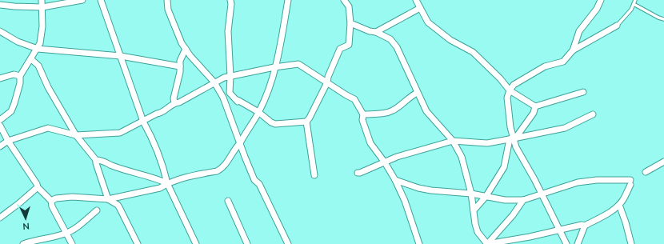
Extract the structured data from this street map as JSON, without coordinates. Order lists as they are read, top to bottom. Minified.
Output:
{"north":"bottom"}
